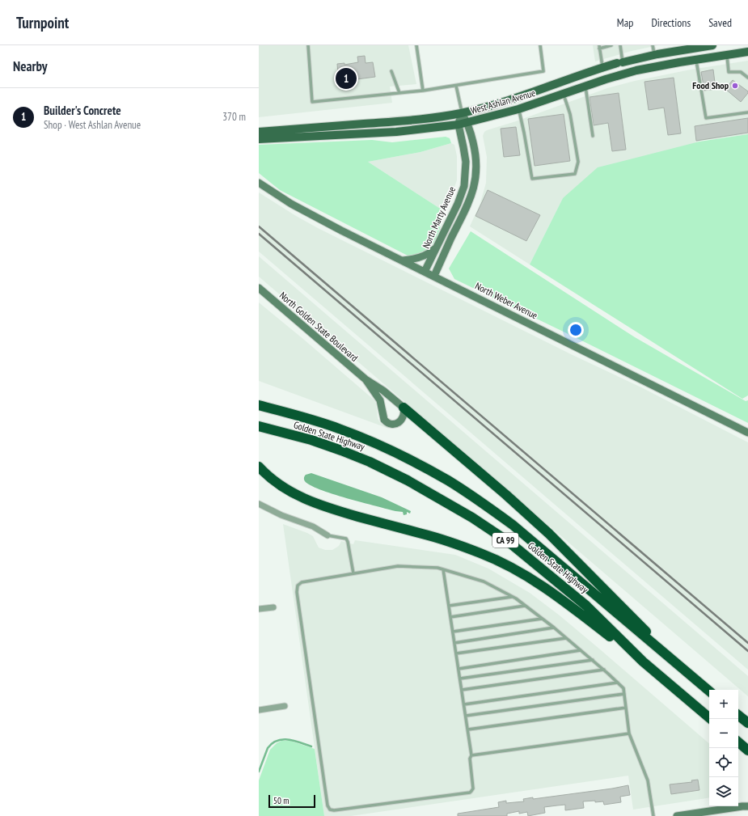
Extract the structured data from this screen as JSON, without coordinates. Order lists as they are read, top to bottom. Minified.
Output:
{"streets":{"highway":["Golden State Highway","CA 99"],"main road":["West Ashlan Avenue","North Marty Avenue","North Weber Avenue","North Golden State Boulevard"]},"crossings":[["West Ashlan Avenue","North Marty Avenue"],["North Marty Avenue","North Weber Avenue"]],"places":["Food Shop"],"scale_bar":"50 m","page":{"header":"Turnpoint","nav":["Map","Directions","Saved"],"heading":"Nearby","pins":"1","list":[{"mark":"1","name":"Builder's Concrete","note":"Shop · West Ashlan Avenue","value":"370 m"}],"map_buttons":["+","−"],"scale":"50 m"}}
